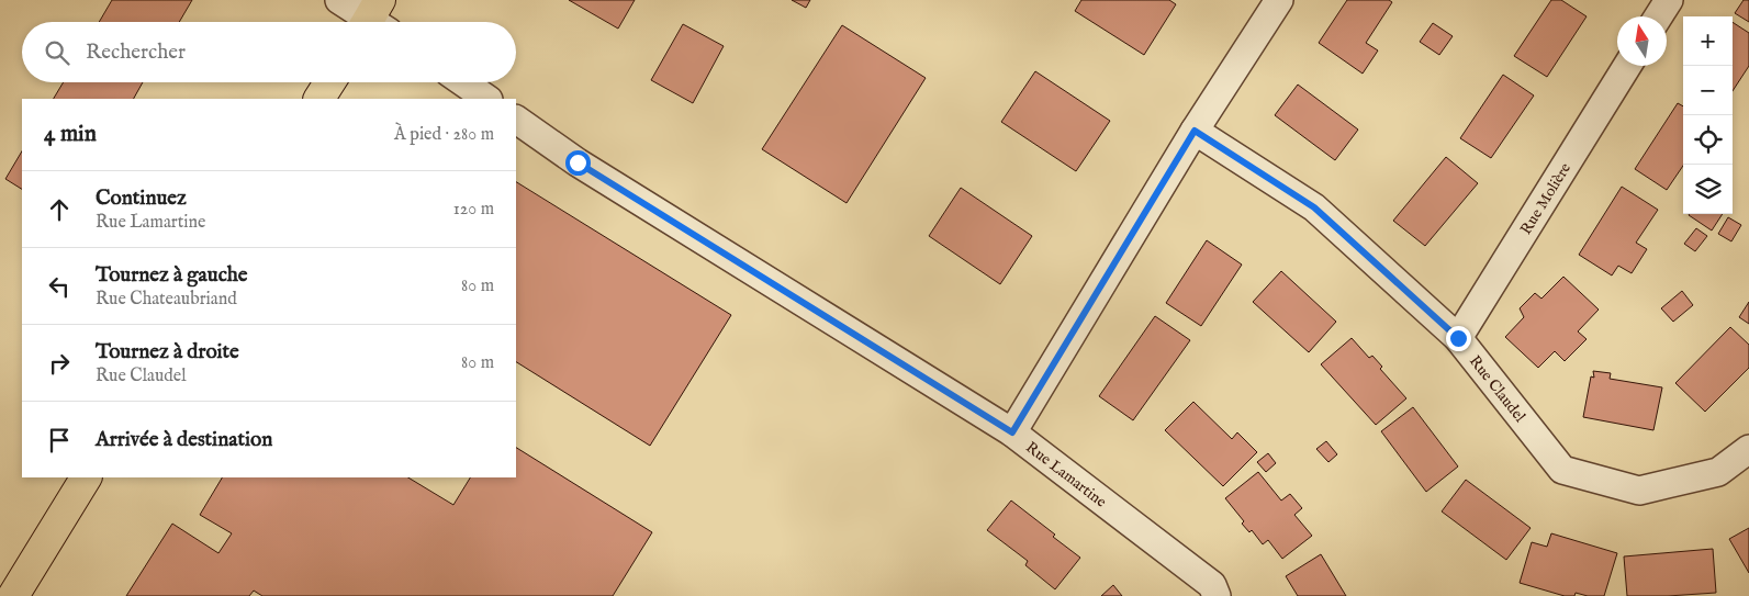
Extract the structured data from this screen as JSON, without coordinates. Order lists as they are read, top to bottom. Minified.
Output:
{"streets":{"street":["Rue Molière","Rue Claudel","Rue Lamartine"]},"crossings":[["Rue Molière","Rue Claudel"]],"north":"top","page":{"map_buttons":["+","−"],"search":"Rechercher","heading":["4 min","À pied · 280 m"],"list":[["Continuez","Rue Lamartine","120 m"],["Tournez à gauche","Rue Chateaubriand","80 m"],["Tournez à droite","Rue Claudel","80 m"],"Arrivée à destination"]}}
